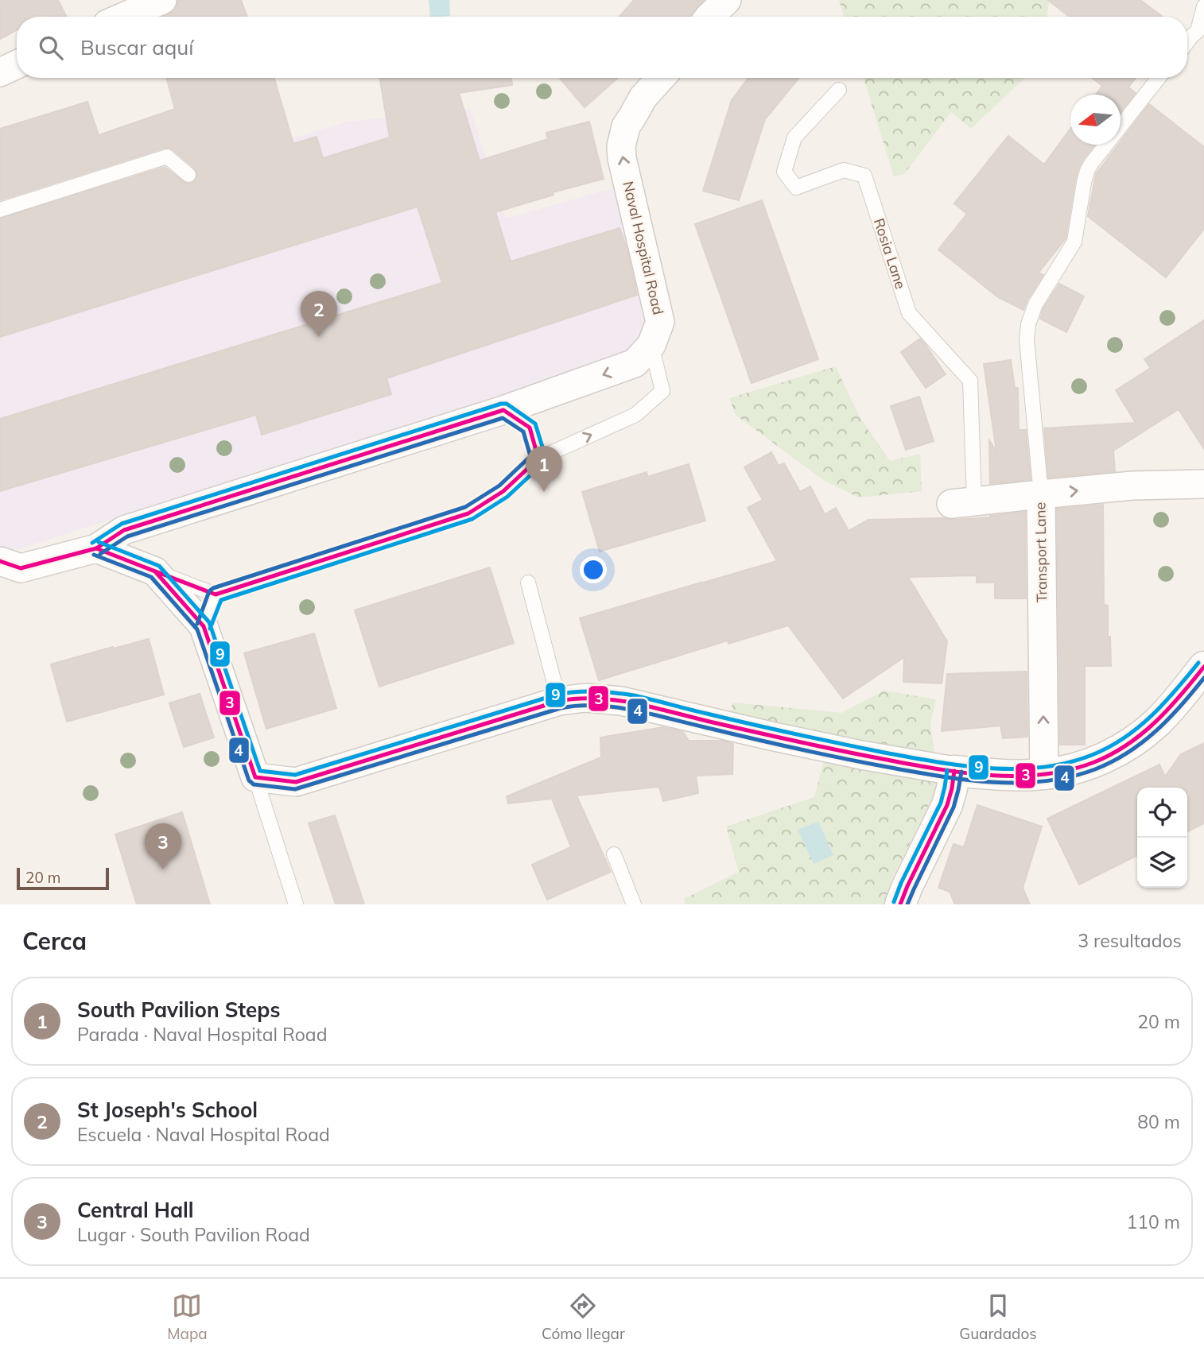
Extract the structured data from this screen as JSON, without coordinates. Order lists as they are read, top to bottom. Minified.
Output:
{"streets":{"street":["Naval Hospital Road","Transport Lane"],"lane":["Rosia Lane"]},"lines":["transit line 9","transit line 3","transit line 4"],"scale_bar":"20 m","north":"left","page":{"search":"Buscar aquí","pins":["2","1","3"],"scale":"20 m","heading":["Cerca","3 resultados"],"list":[{"mark":"1","name":"South Pavilion Steps","note":"Parada · Naval Hospital Road","value":"20 m"},{"mark":"2","name":"St Joseph's School","note":"Escuela · Naval Hospital Road","value":"80 m"},{"mark":"3","name":"Central Hall","note":"Lugar · South Pavilion Road","value":"110 m"}],"nav":["Mapa","Cómo llegar","Guardados"]}}
